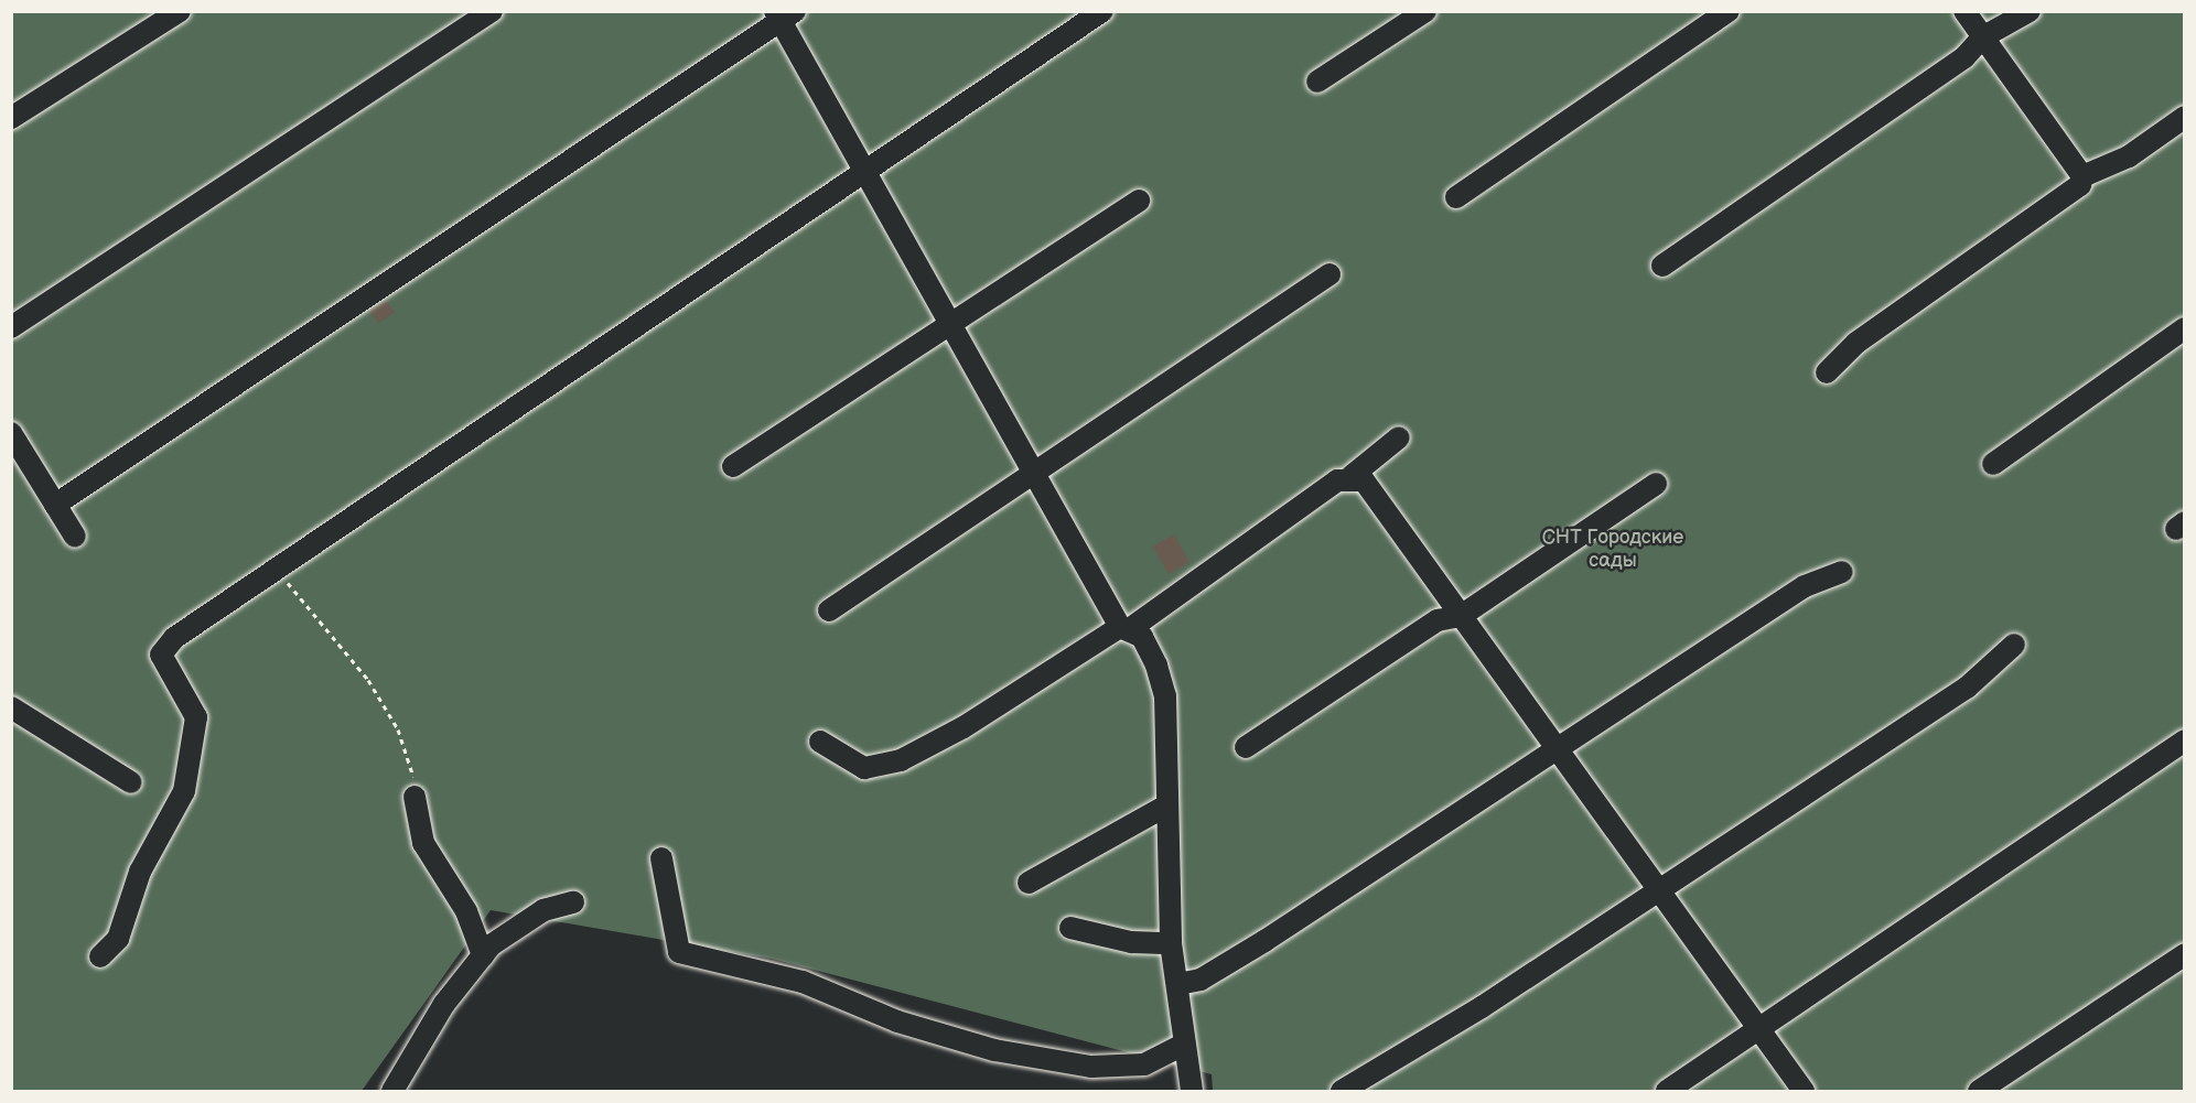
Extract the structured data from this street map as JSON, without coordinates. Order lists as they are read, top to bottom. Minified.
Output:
{"parks":["СНТ Городские сады"]}
